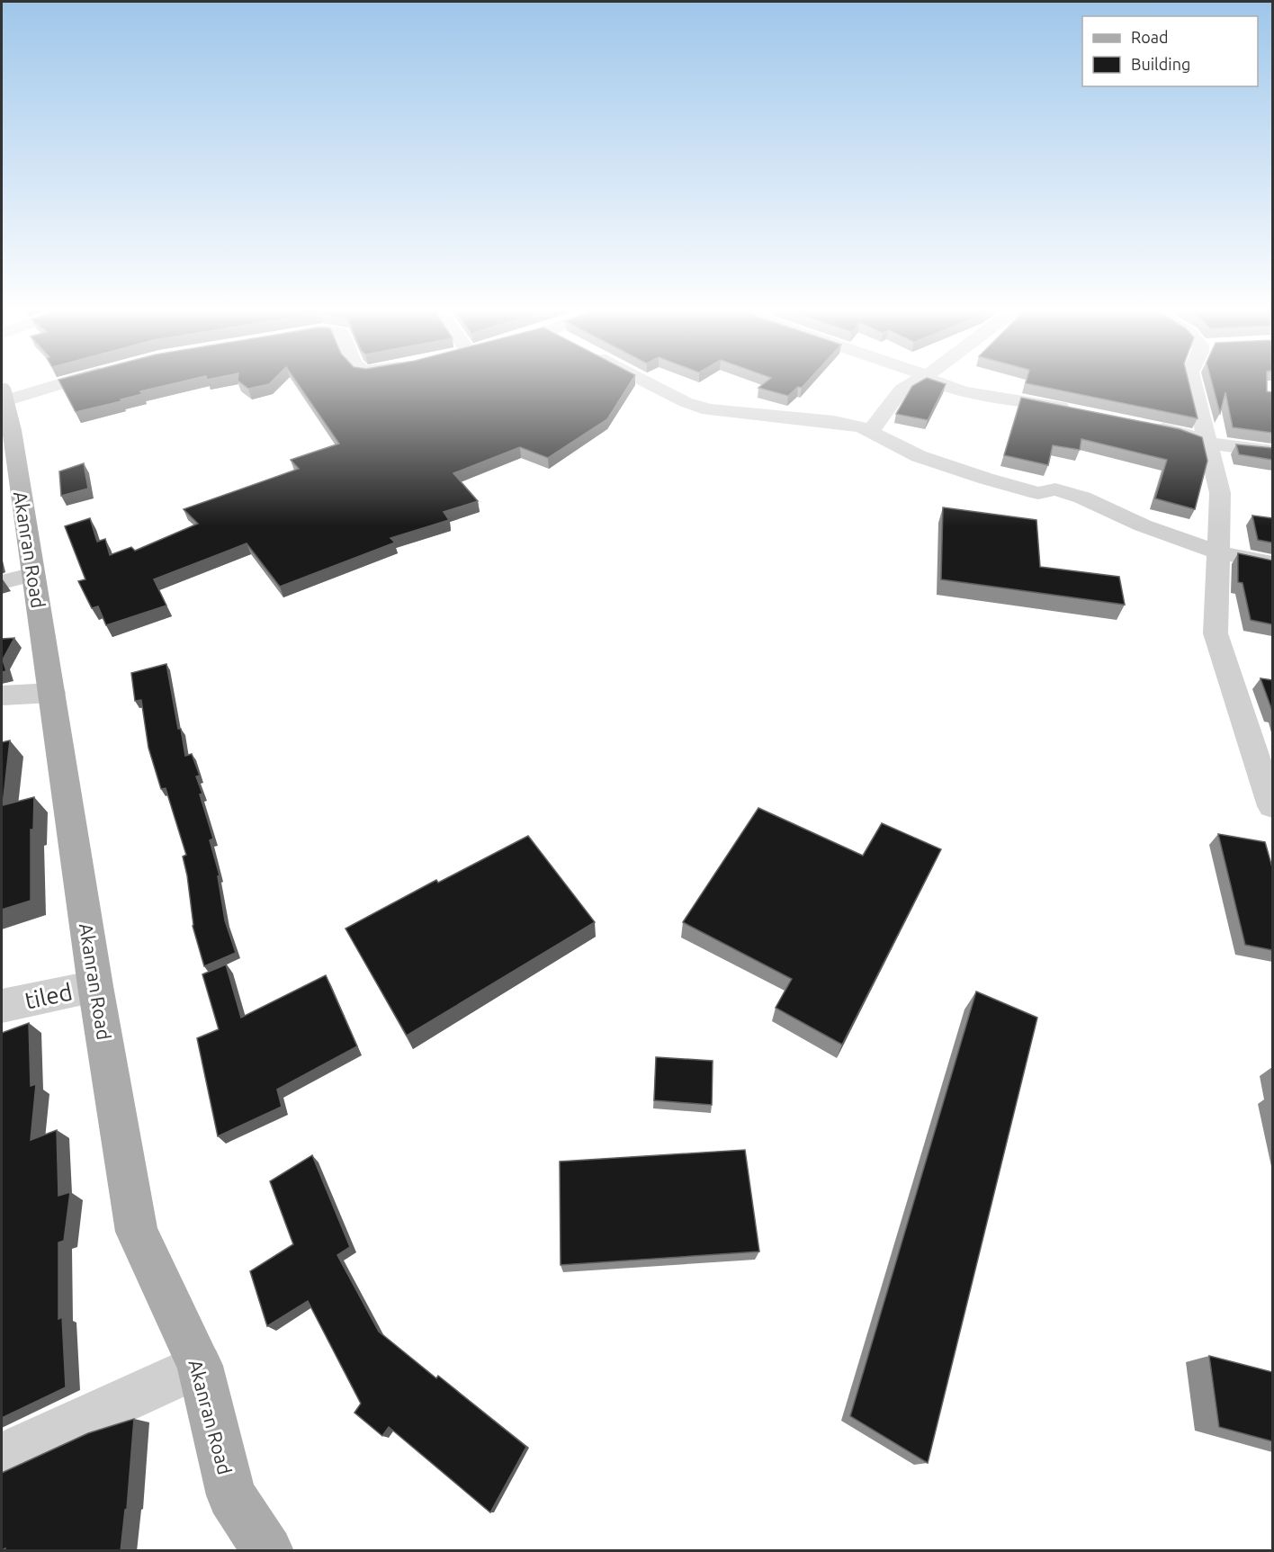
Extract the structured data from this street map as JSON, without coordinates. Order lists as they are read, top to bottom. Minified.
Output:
{"streets":{"main road":["Akanran Road"],"street":["tiled"]},"crossings":[["Akanran Road","tiled"]],"legend":["Road","Building"]}
